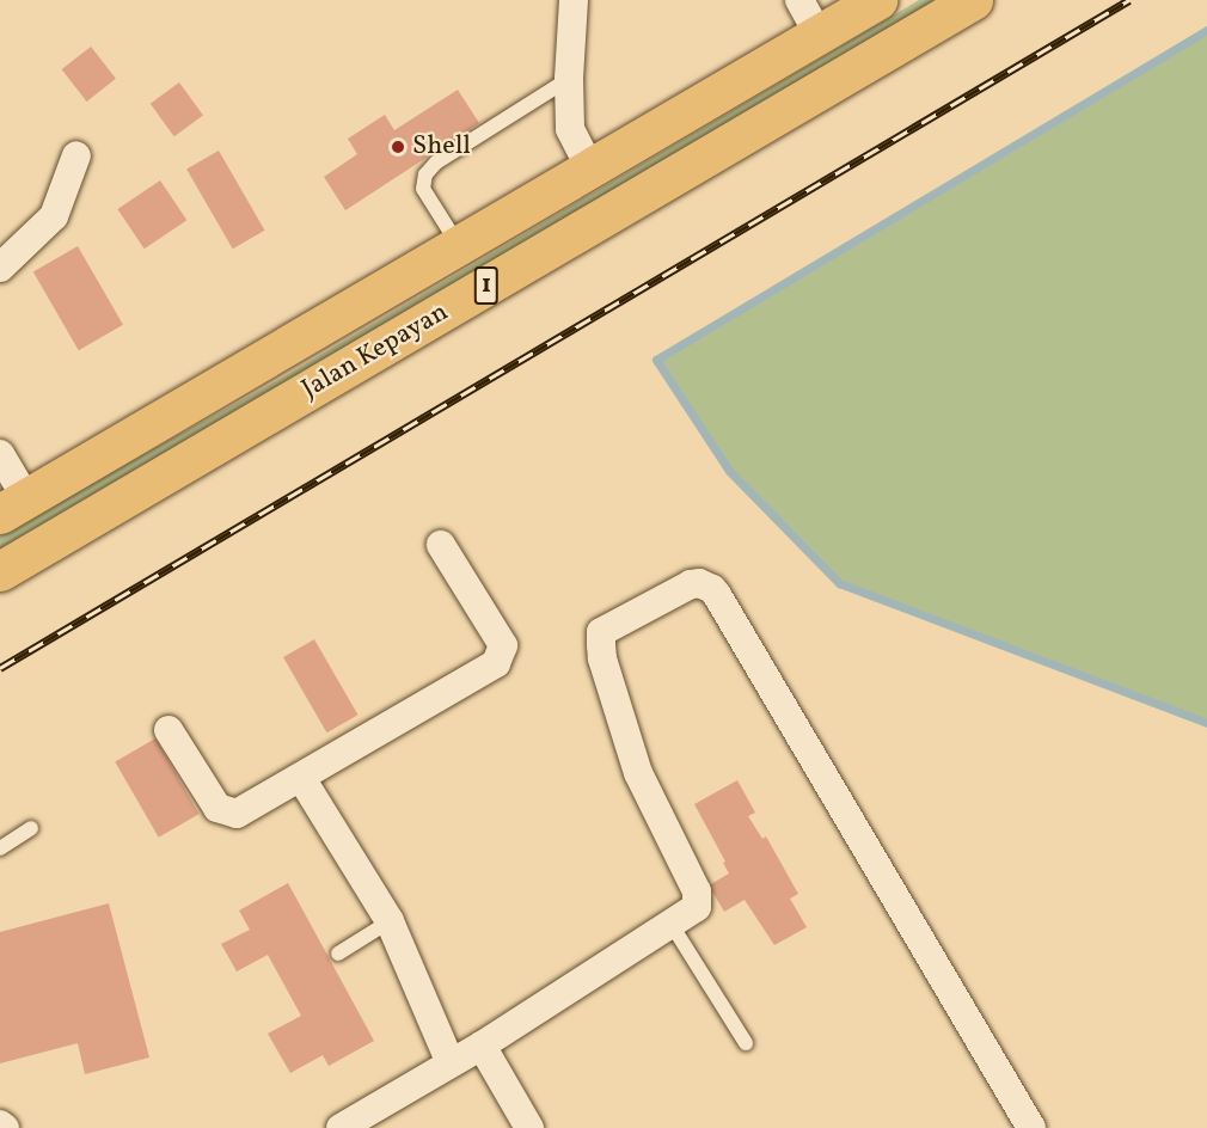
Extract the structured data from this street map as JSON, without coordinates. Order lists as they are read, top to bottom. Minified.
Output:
{"streets":{"highway":["1","Jalan Kepayan"]},"places":["Shell"]}
